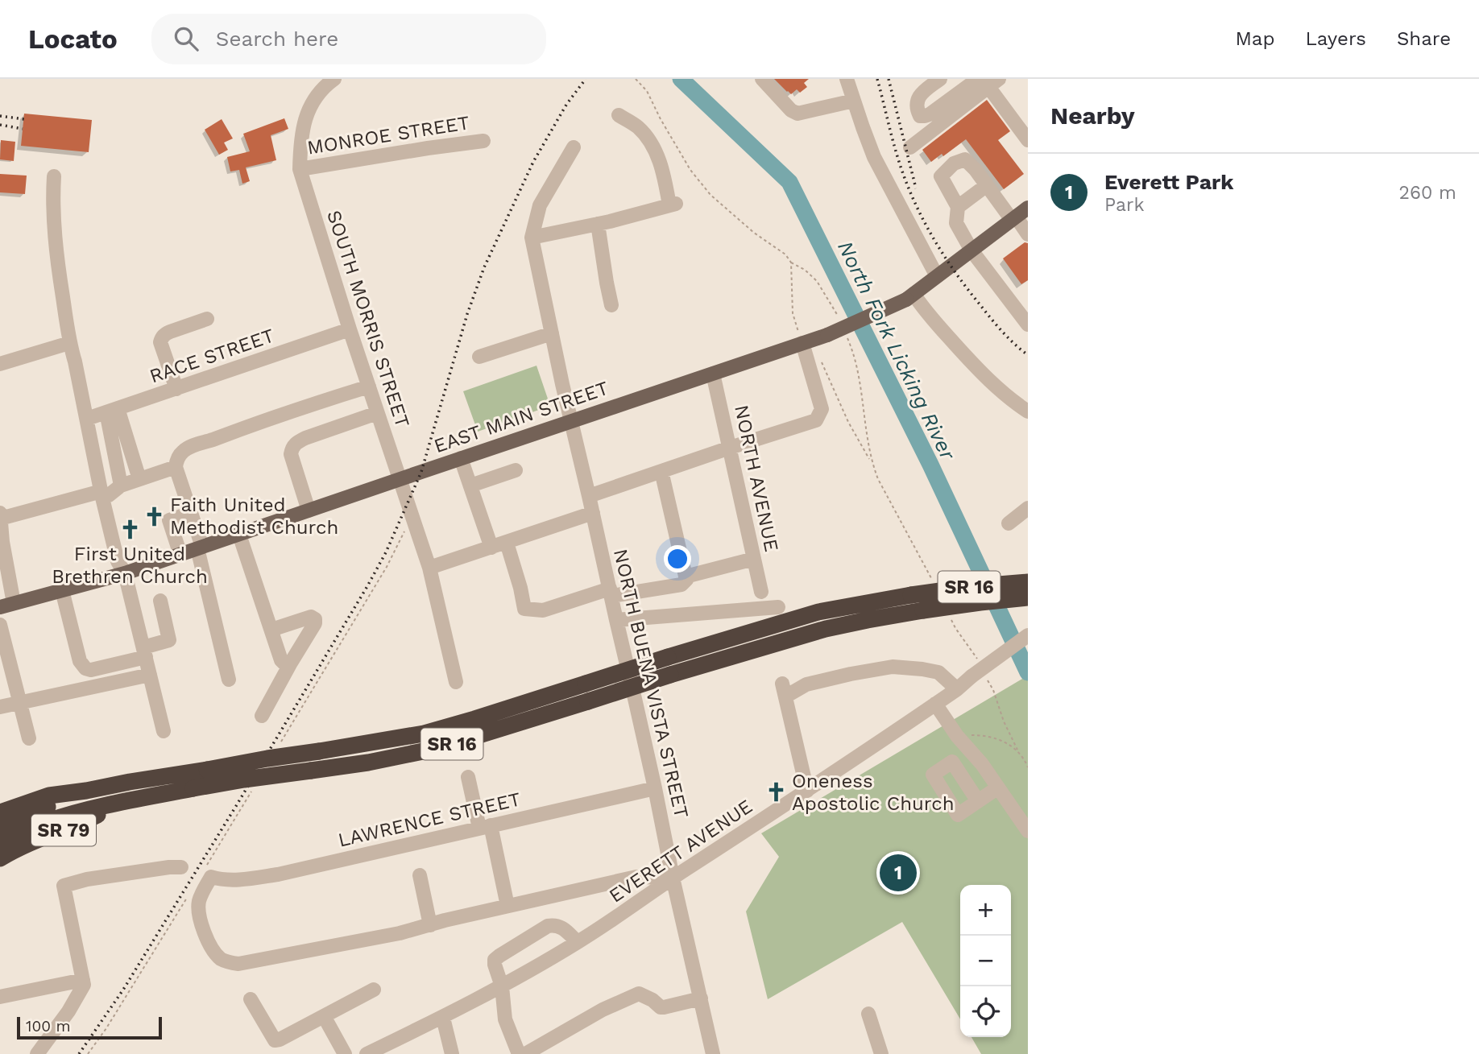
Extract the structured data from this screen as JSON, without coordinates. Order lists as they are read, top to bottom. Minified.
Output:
{"streets":{"highway":["SR 16","SR 79"],"main road":["EAST MAIN STREET"],"street":["MONROE STREET","SOUTH MORRIS STREET","RACE STREET","NORTH AVENUE","NORTH BUENA VISTA STREET","LAWRENCE STREET","EVERETT AVENUE"]},"crossings":[["MONROE STREET","SOUTH MORRIS STREET"],["SOUTH MORRIS STREET","RACE STREET"],["SOUTH MORRIS STREET","EAST MAIN STREET"],["EAST MAIN STREET","NORTH AVENUE"],["EAST MAIN STREET","NORTH BUENA VISTA STREET"],["SR 16","SR 79"],["NORTH BUENA VISTA STREET","LAWRENCE STREET"],["NORTH BUENA VISTA STREET","EVERETT AVENUE"]],"water":["North Fork Licking River"],"places":{"church":["Faith United Methodist Church","First United Brethren Church","Oneness Apostolic Church"]},"scale_bar":"100 m","page":{"header":"Locato","search":"Search here","nav":["Map","Layers","Share"],"heading":"Nearby","list":[{"mark":"1","name":"Everett Park","note":"Park","value":"260 m"}],"pins":"1","map_buttons":["+","−"],"scale":"100 m"}}
